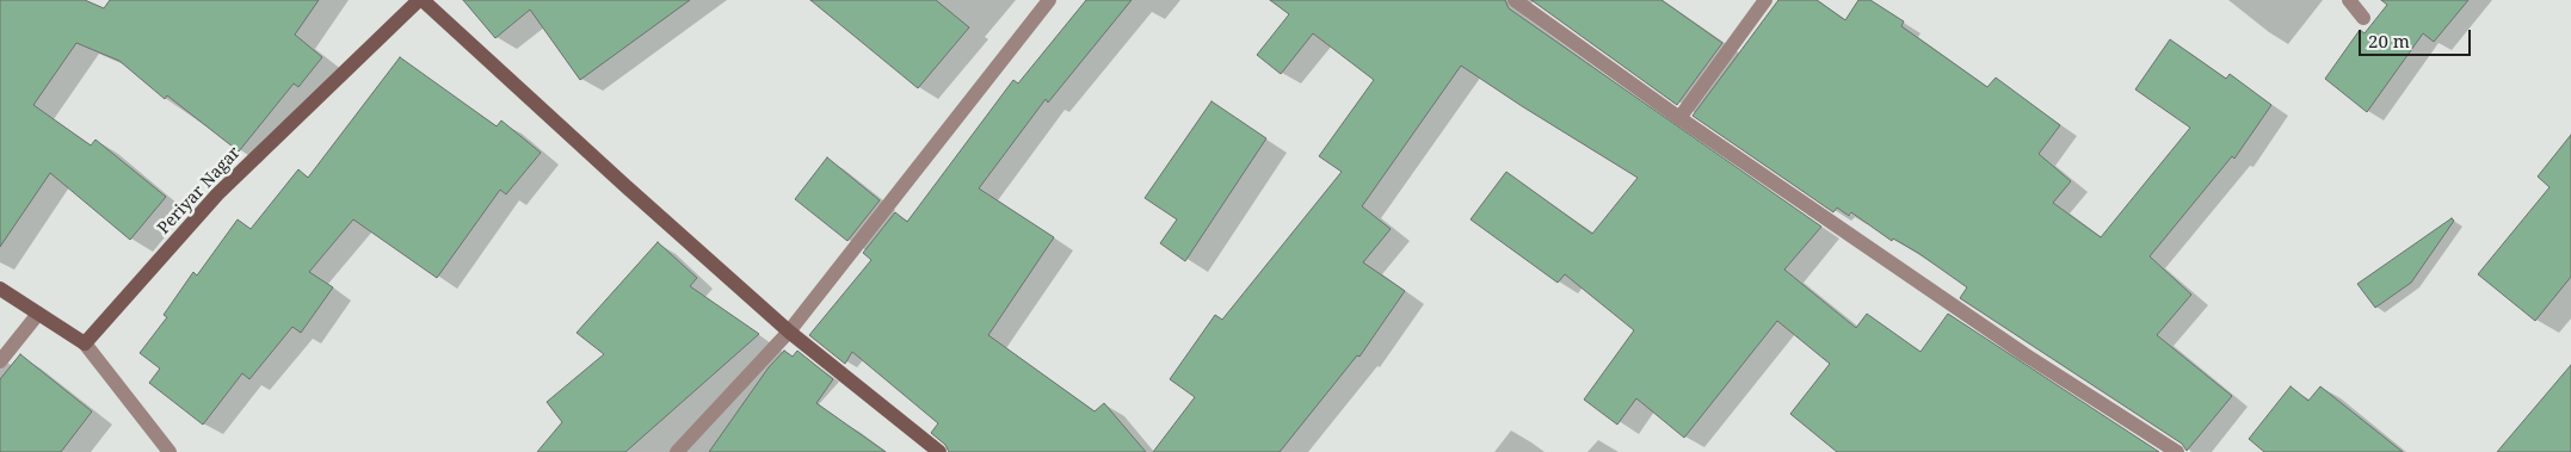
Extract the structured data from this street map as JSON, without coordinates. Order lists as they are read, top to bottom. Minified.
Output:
{"streets":{"street":["Periyar Nagar"]},"scale_bar":"20 m"}
